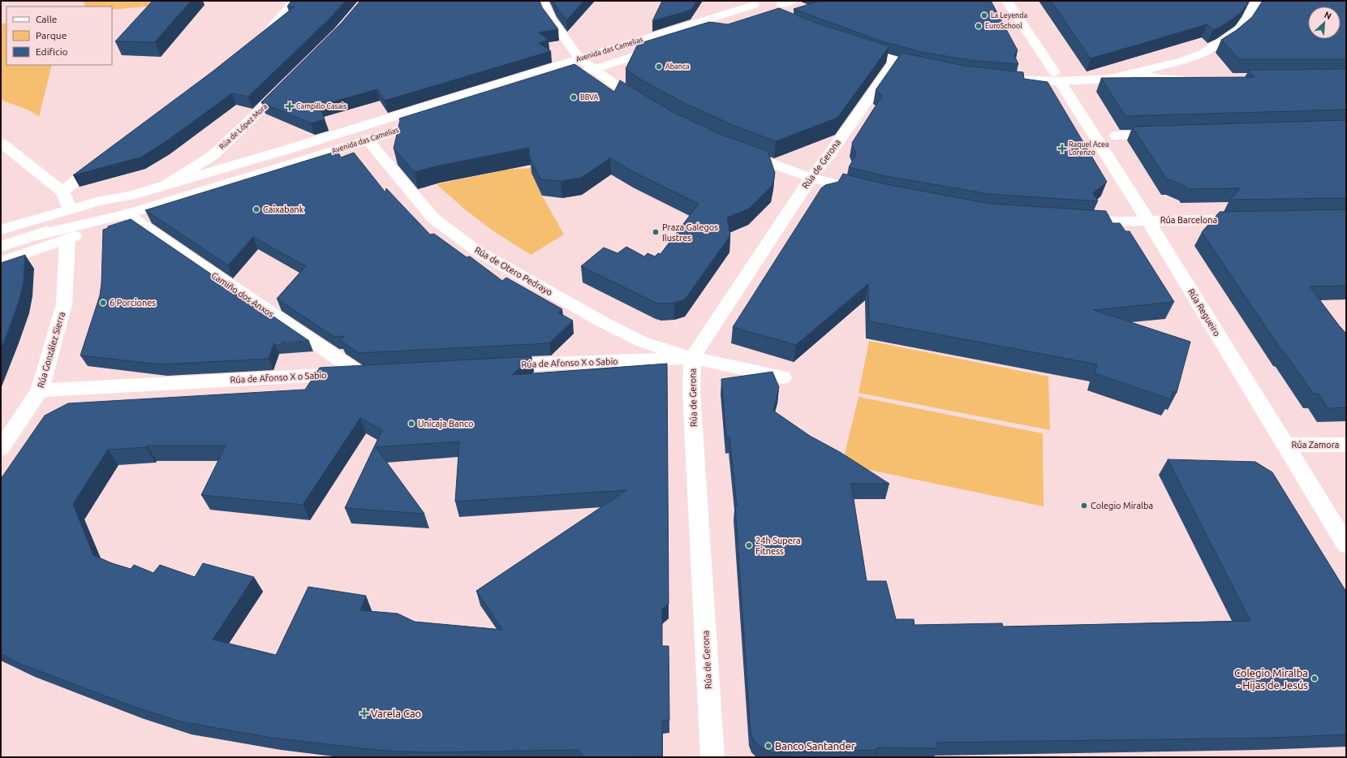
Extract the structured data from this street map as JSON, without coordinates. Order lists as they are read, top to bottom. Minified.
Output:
{"streets":{"street":["Avenida das Camelias","Rúa de López Mora","Rúa de Gerona","Rúa Barcelona","Rúa de Otero Pedrayo","Camiño dos Anxos","Rúa Regueiro","Rúa González Sierra","Rúa de Afonso X o Sabio","Rúa Zamora"]},"crossings":[["Avenida das Camelias","Rúa de López Mora"],["Avenida das Camelias","Rúa de Otero Pedrayo"],["Avenida das Camelias","Camiño dos Anxos"],["Rúa de Gerona","Rúa de Otero Pedrayo"],["Rúa de Gerona","Rúa de Afonso X o Sabio"],["Rúa Barcelona","Rúa Regueiro"],["Rúa de Otero Pedrayo","Rúa de Afonso X o Sabio"],["Camiño dos Anxos","Rúa de Afonso X o Sabio"],["Rúa Regueiro","Rúa Zamora"],["Rúa González Sierra","Rúa de Afonso X o Sabio"]],"places":{"other":["La Leyenda","EuroSchool","Abanca","BBVA","Caixabank","Praza Galegos Ilustres","6 Porciones","Unicaja Banco","Colegio Miralba","24h Supera Fitness","Colegio Miralba - Hijas de Jesús","Banco Santander"],"health":["Campillo Casais","Raquel Acea Lorenzo","Varela Cao"]},"legend":["Calle","Parque","Edificio"],"north":"top right"}
